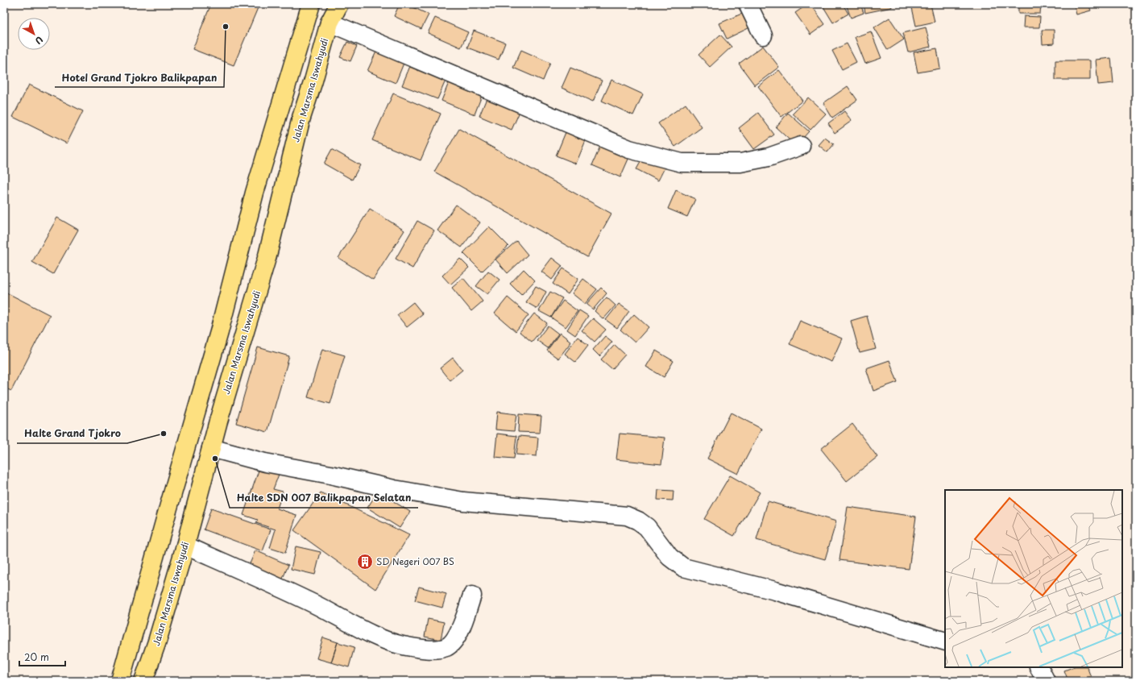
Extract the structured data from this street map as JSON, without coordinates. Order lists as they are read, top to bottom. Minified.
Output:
{"streets":{"highway":["Jalan Marsma Iswahyudi"]},"places":{"other":["Hotel Grand Tjokro Balikpapan","Halte Grand Tjokro","Halte SDN 007 Balikpapan Selatan"],"building":["SD Negeri 007 BS"]},"scale_bar":"20 m","north":"bottom right"}
